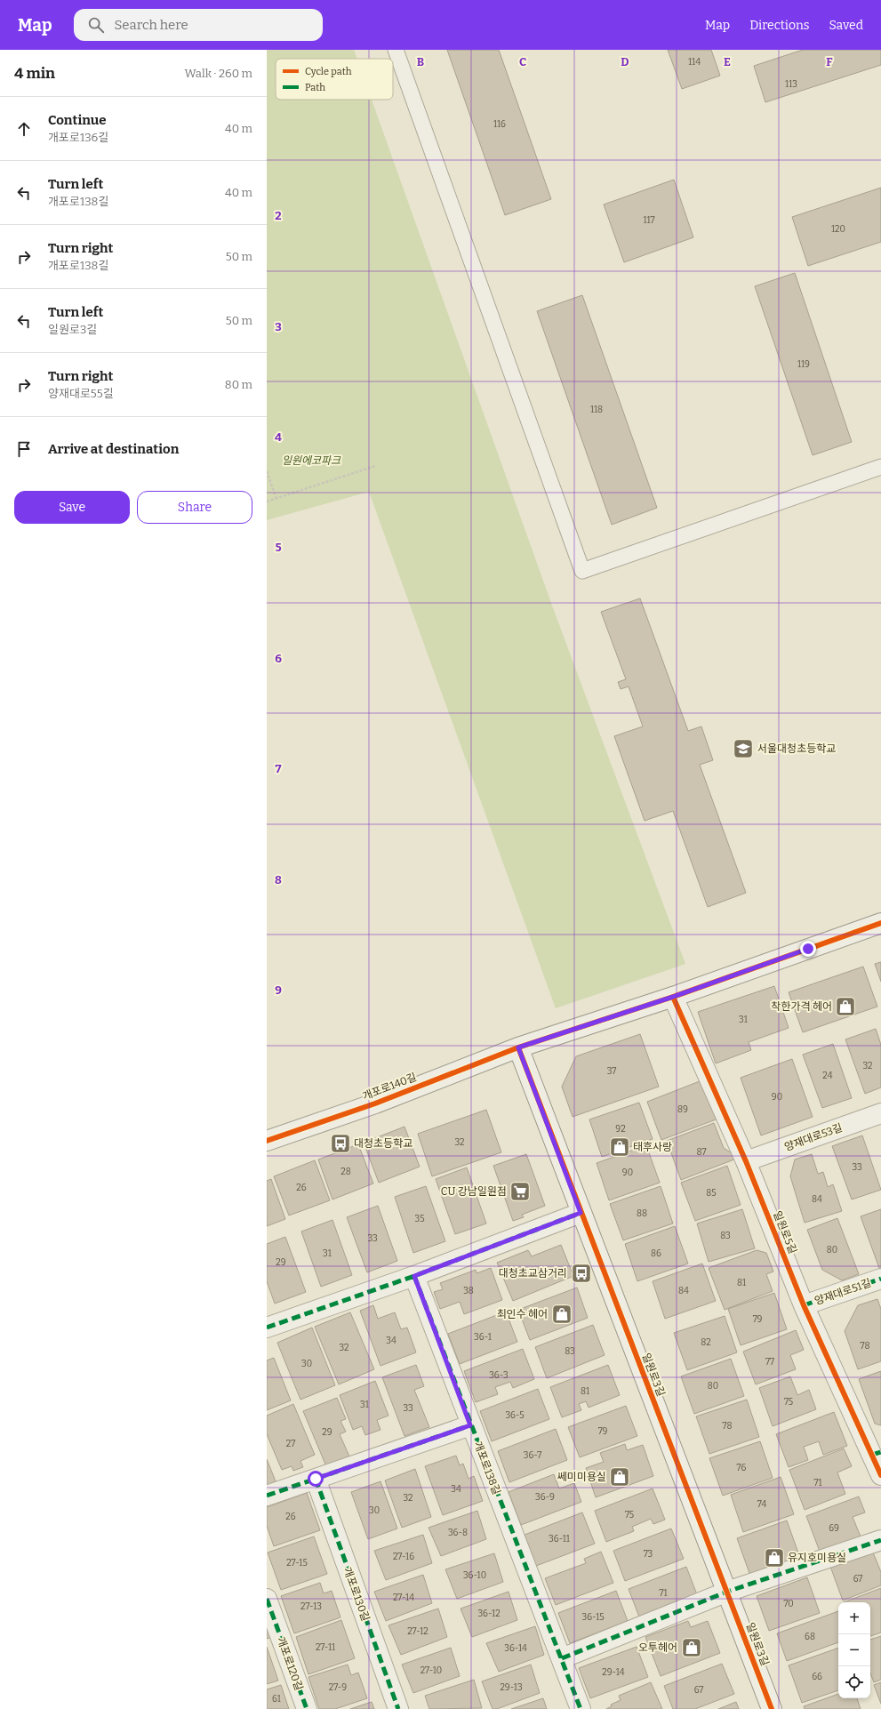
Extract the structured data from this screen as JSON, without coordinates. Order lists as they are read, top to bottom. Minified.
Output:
{"streets":{"street":["개포로140길","양재대로53길","일원로5길","양재대로51길","일원로3길","개포로138길","개포로130길","개포로120길"]},"crossings":[["개포로140길","일원로5길"],["개포로140길","일원로3길"],["양재대로53길","일원로5길"],["일원로5길","양재대로51길"]],"parks":["일원에코파크"],"places":{"school or university":["서울대청초등학교"],"shop":["착한가격 헤어","태후사랑","최인수 헤어","쎄미미용실","유지호미용실","오투헤어"],"bus stop":["대청초등학교","대청초교삼거리"],"supermarket":["CU 강남일원점"]},"house_numbers":["114","113","116","117","120","119","118","31","32","37","24","90","89","92","32","87","33","28","90","26","85","84","88","35","83","33","80","31","86","29","81","38","84","79","36-1","34","82","78","32","83","77","30","36-3","80","81","75","31","33","36-5","78","79","29","27","36-7","76","71","34","36-9","32","74","30","75","26","69","36-8","36-11","73","27-16","27-15","36-10","67","71","27-14","70","27-13","36-12","36-15","27-12","68","27-11","36-14","27-10","29-14","66","27-9","29-13","67","61"],"legend":["Cycle path","Path"],"page":{"header":"Map","search":"Search here","nav":["Map","Directions","Saved"],"heading":["4 min","Walk · 260 m"],"list":[["Continue","개포로136길","40 m"],["Turn left","개포로138길","40 m"],["Turn right","개포로138길","50 m"],["Turn left","일원로3길","50 m"],["Turn right","양재대로55길","80 m"],"Arrive at destination"],"buttons":["Save","Share"],"map_buttons":["+","−"]},"grid":{"columns":["B","C","D","E","F"],"rows":["2","3","4","5","6","7","8","9"]}}
